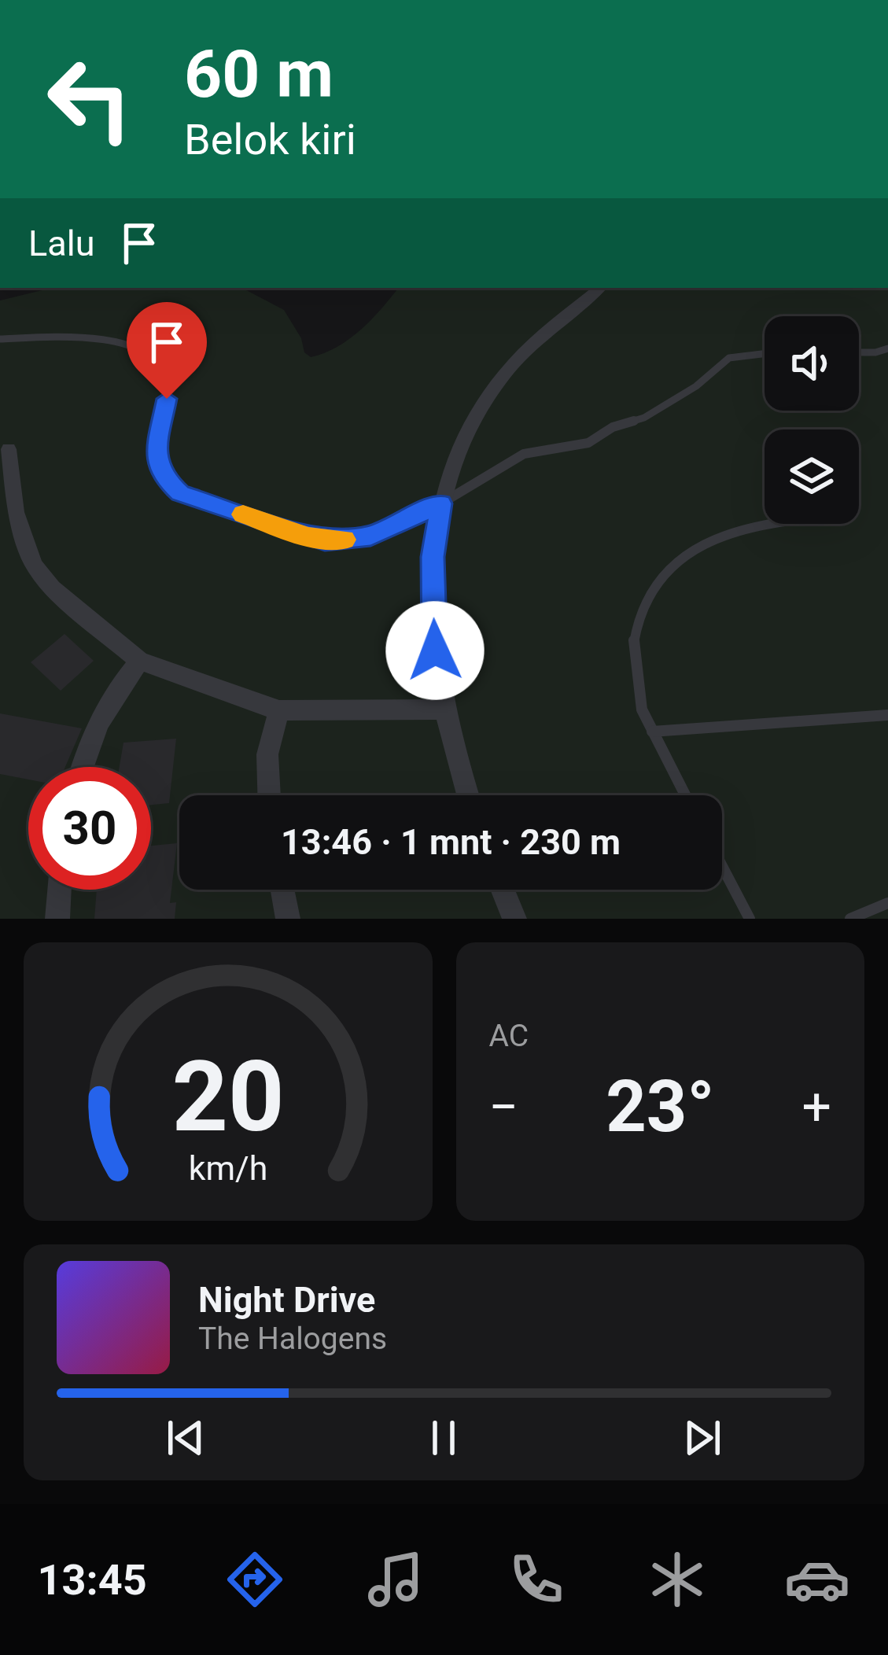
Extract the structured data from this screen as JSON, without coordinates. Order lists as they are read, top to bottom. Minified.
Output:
{"page":{"turn":["60 m","Belok kiri"],"then":"Lalu","limit":"30","trip":"13:46 · 1 mnt · 230 m","tile":"AC","heat":["−","23°","+"],"song":["Night Drive","The Halogens"],"tabs":"13:45","gauge":["20","km/h"]}}
